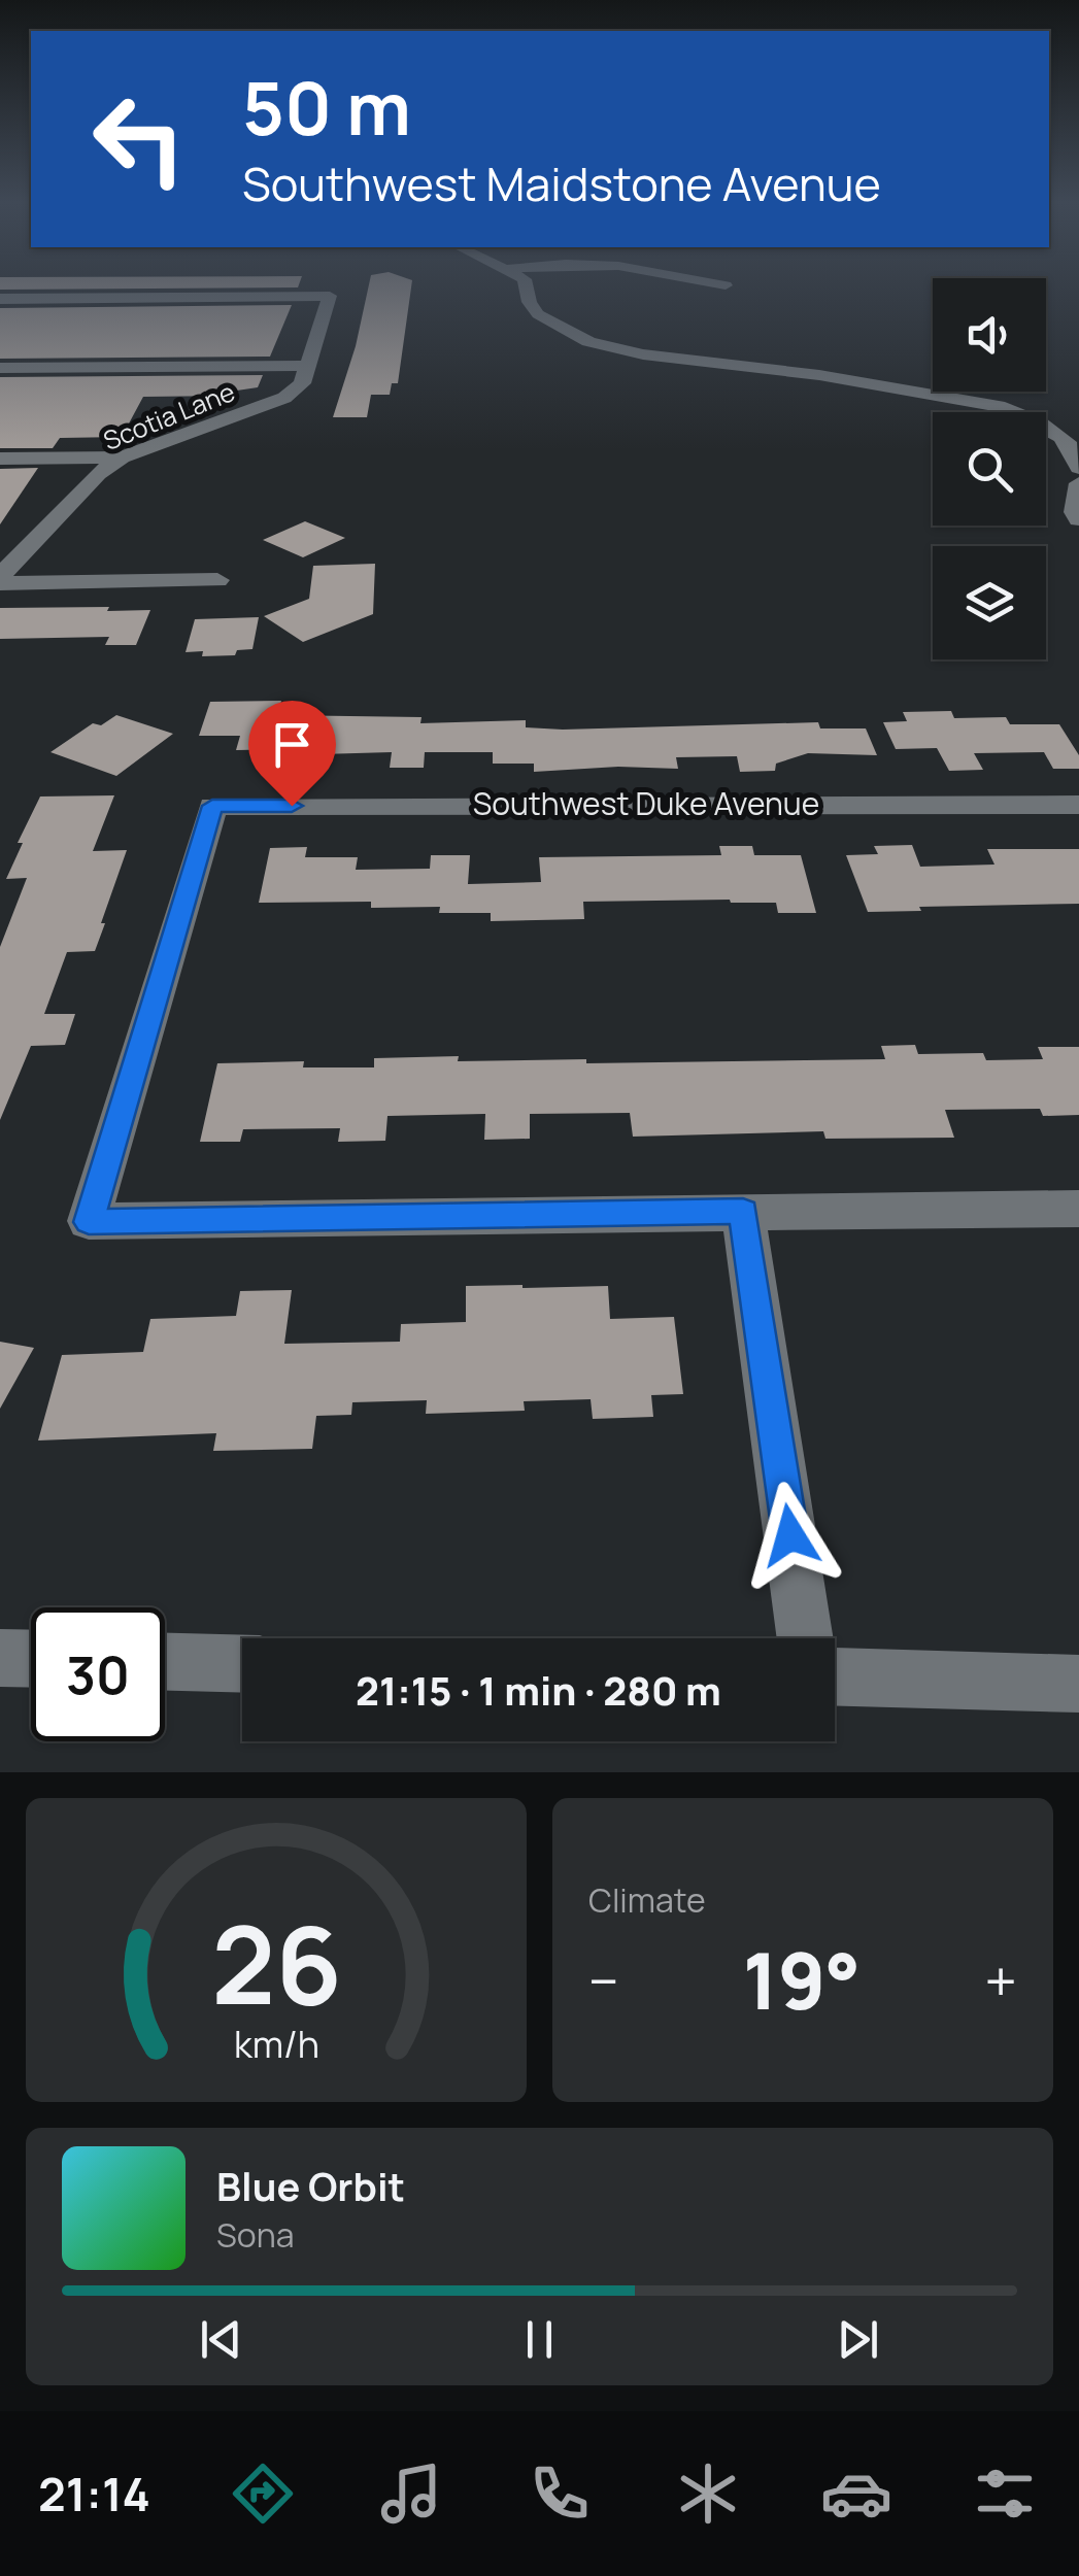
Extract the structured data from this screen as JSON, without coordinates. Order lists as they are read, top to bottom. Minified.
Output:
{"streets":{"street":["Scotia Lane","Southwest Duke Avenue"]},"page":{"turn":["50 m","Southwest Maidstone Avenue"],"limit":"30","trip":"21:15 · 1 min · 280 m","tile":"Climate","heat":["−","19°","+"],"song":["Blue Orbit","Sona"],"tabs":"21:14","gauge":["26","km/h"]}}
